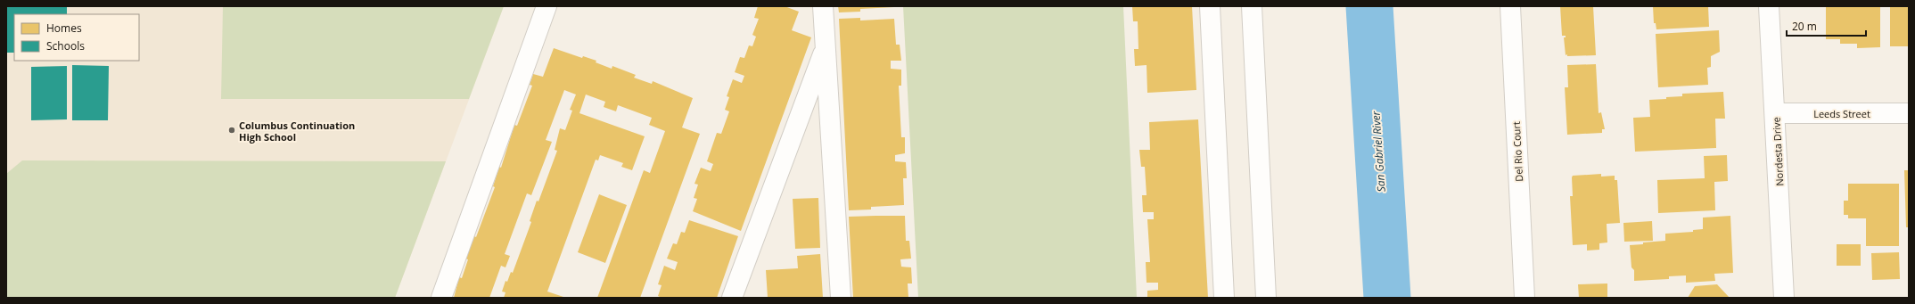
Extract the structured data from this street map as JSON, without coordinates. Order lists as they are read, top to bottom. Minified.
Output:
{"streets":{"street":["Leeds Street","Del Rio Court","Nordesta Drive"]},"crossings":[["Leeds Street","Nordesta Drive"]],"water":["San Gabriel River"],"places":["Columbus Continuation High School"],"legend":["Homes","Schools"],"scale_bar":"20 m"}
